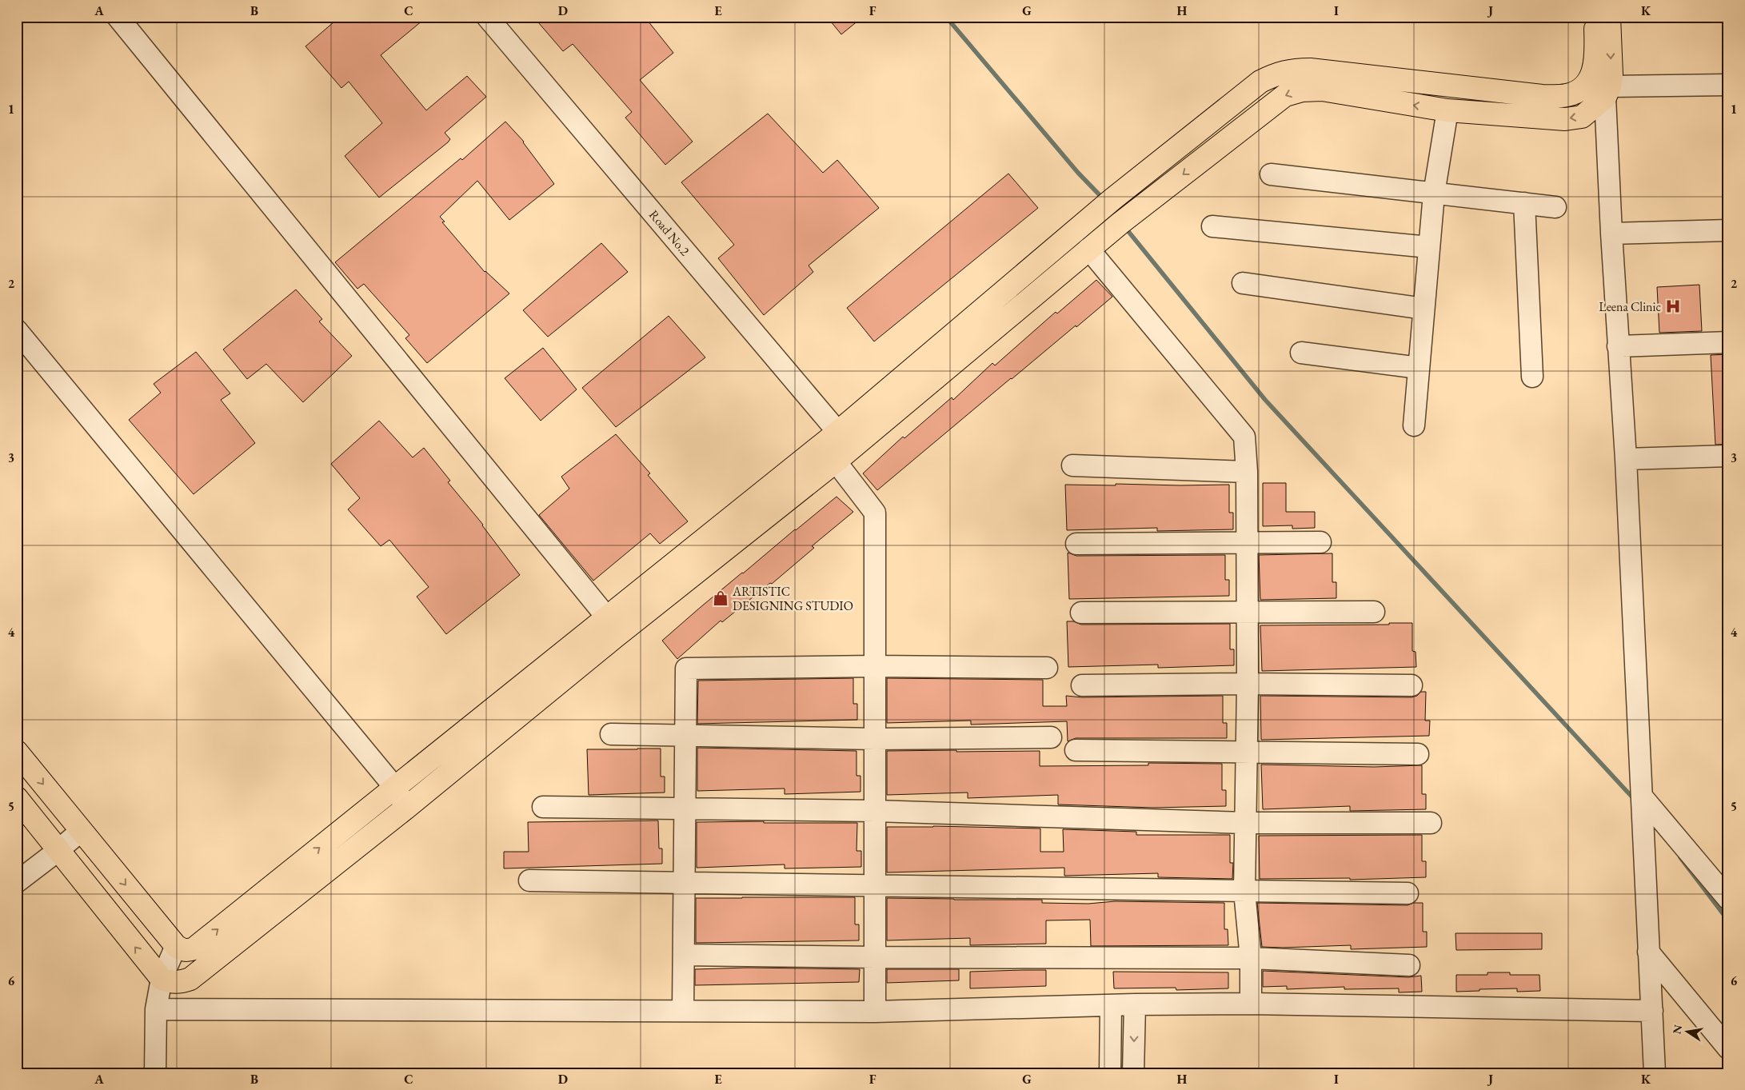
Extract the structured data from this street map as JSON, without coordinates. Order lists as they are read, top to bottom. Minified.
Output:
{"streets":{"street":["Road No.2"]},"places":{"hospital":["Leena Clinic"],"shop":["ARTISTIC DESIGNING STUDIO"]},"north":"left","grid":{"columns":["A","B","C","D","E","F","G","H","I","J","K"],"rows":["1","2","3","4","5","6"]}}
